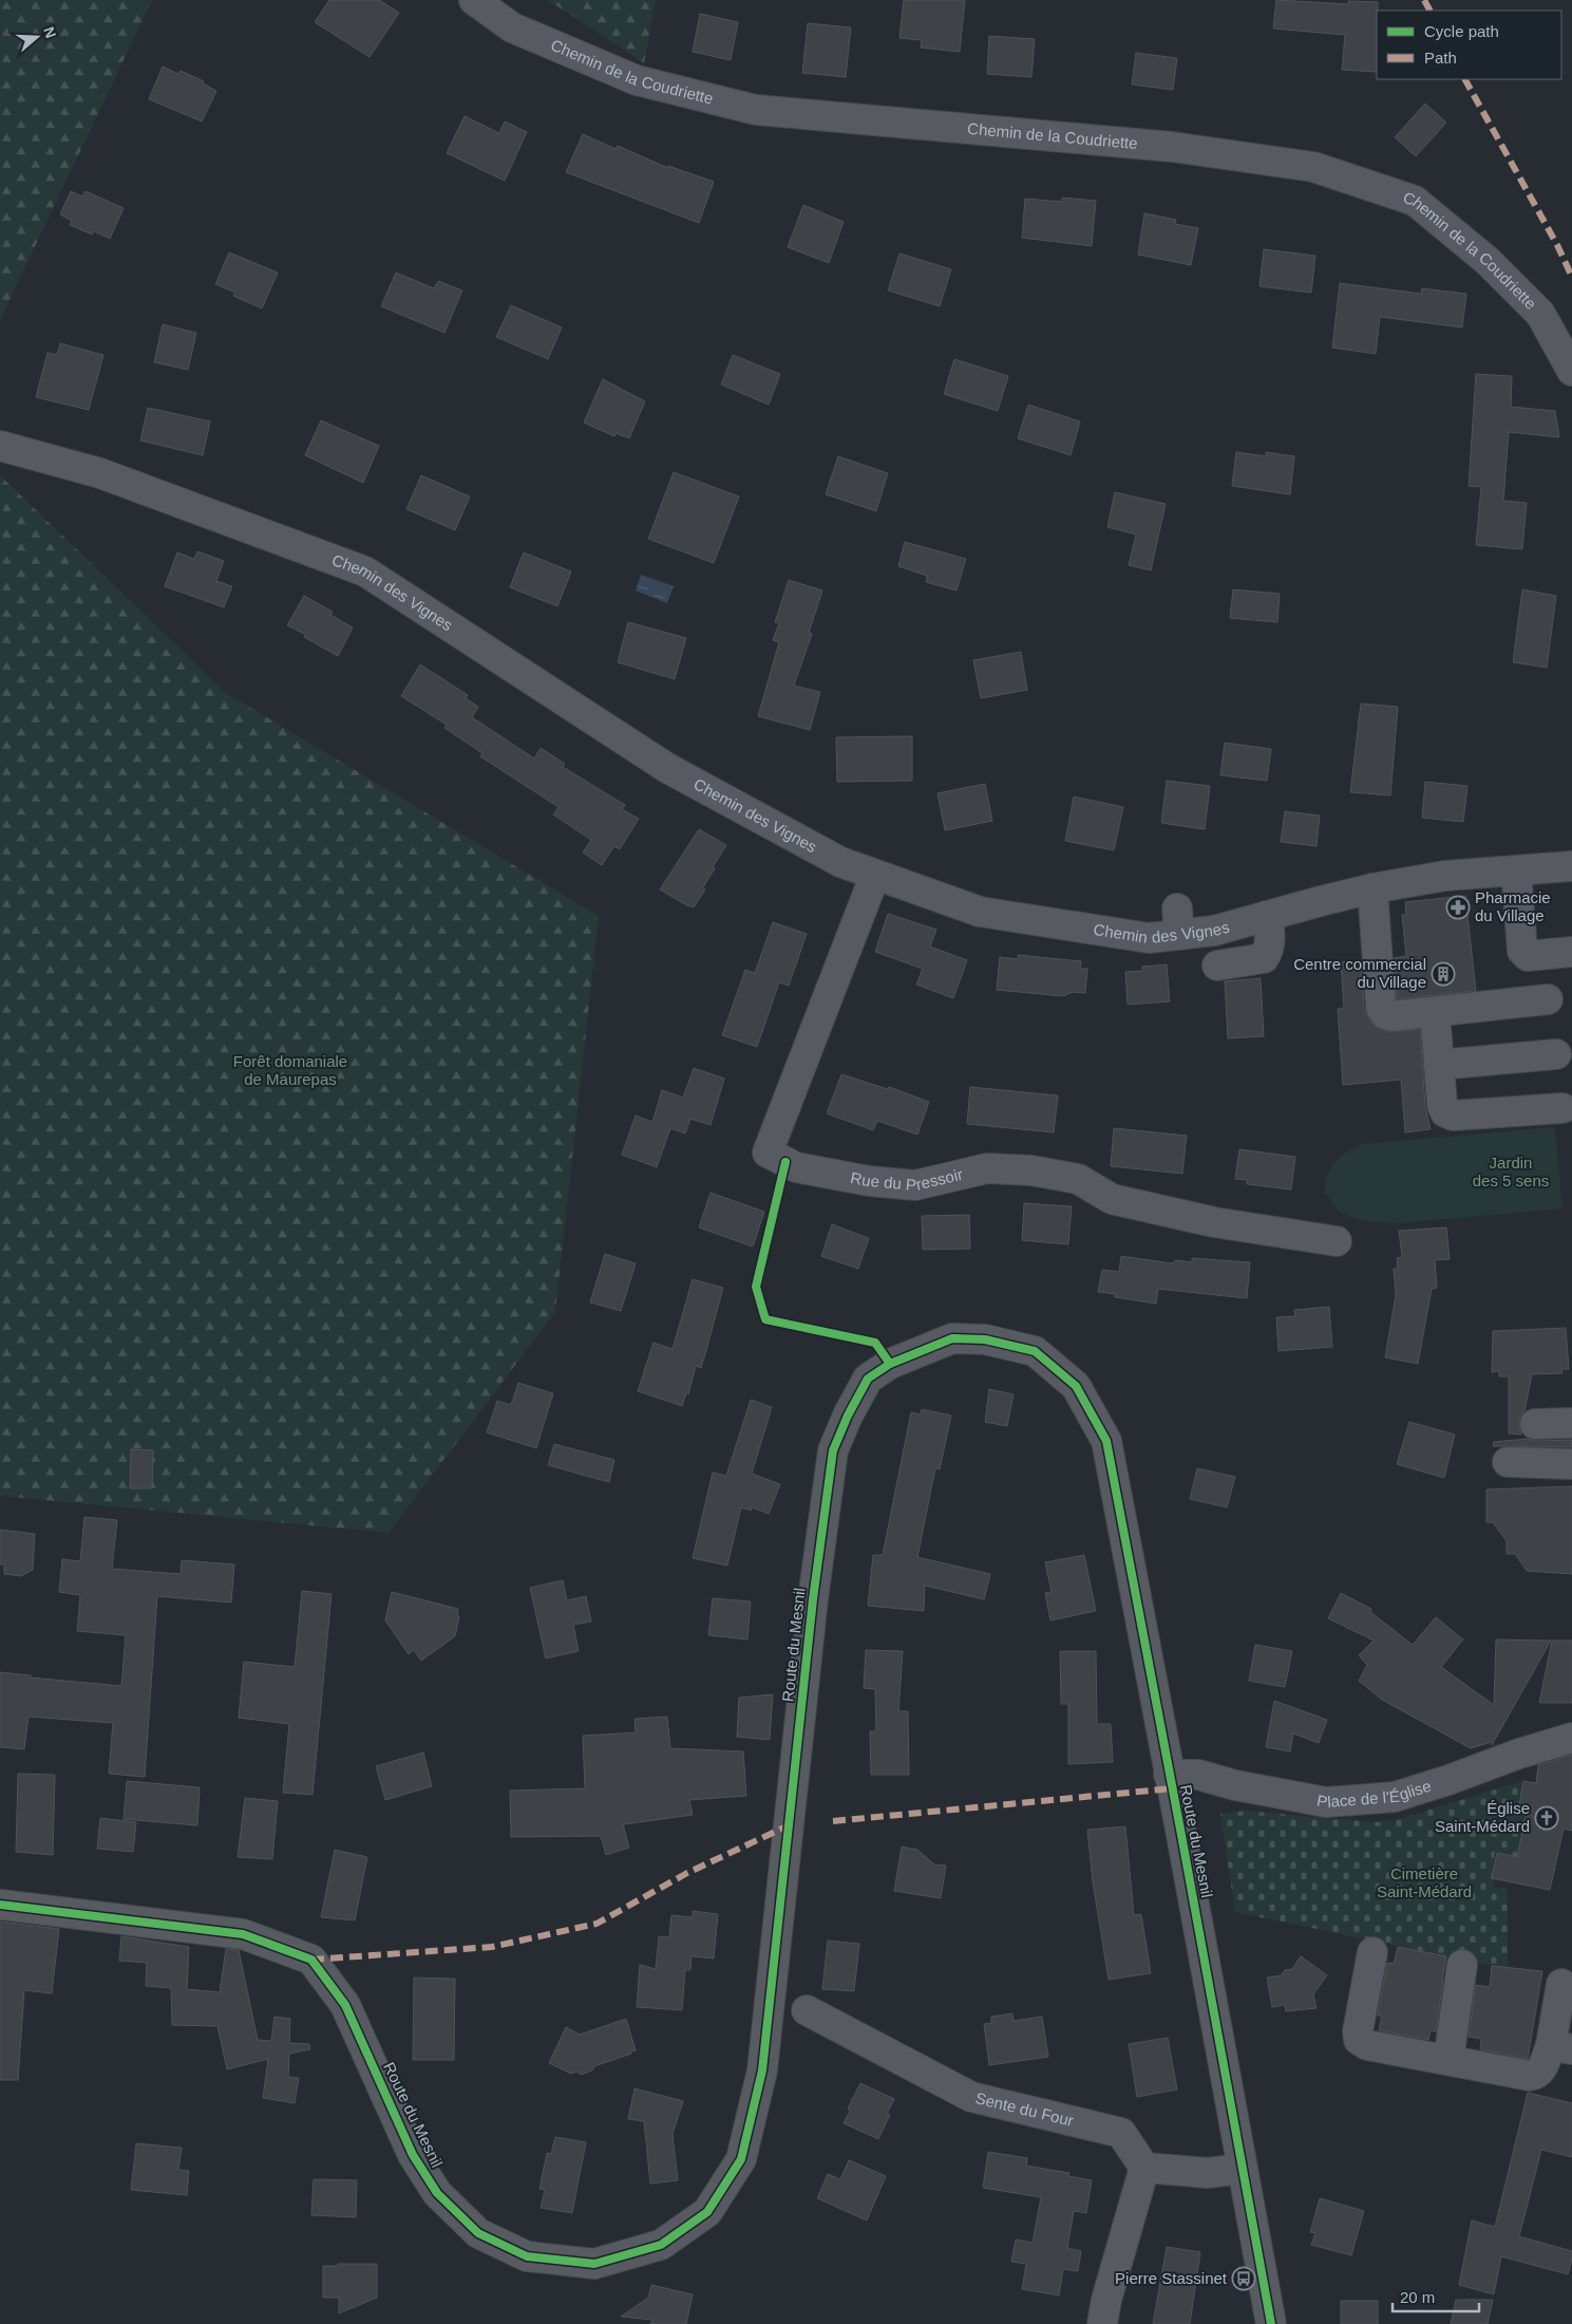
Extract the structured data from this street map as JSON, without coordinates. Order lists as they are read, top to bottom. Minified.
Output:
{"streets":{"street":["Chemin de la Coudriette","Chemin des Vignes","Rue du Pressoir","Route du Mesnil","Place de l'Église","Sente du Four"]},"crossings":[["Chemin des Vignes","Rue du Pressoir"],["Route du Mesnil","Place de l'Église"]],"parks":["Forêt domaniale de Maurepas","Jardin des 5 sens","Cimetière Saint-Médard"],"places":{"pharmacy":["Pharmacie du Village"],"building":["Centre commercial du Village"],"church":["Église Saint-Médard"],"bus stop":["Pierre Stassinet"]},"legend":["Cycle path","Path"],"scale_bar":"20 m","north":"right"}
